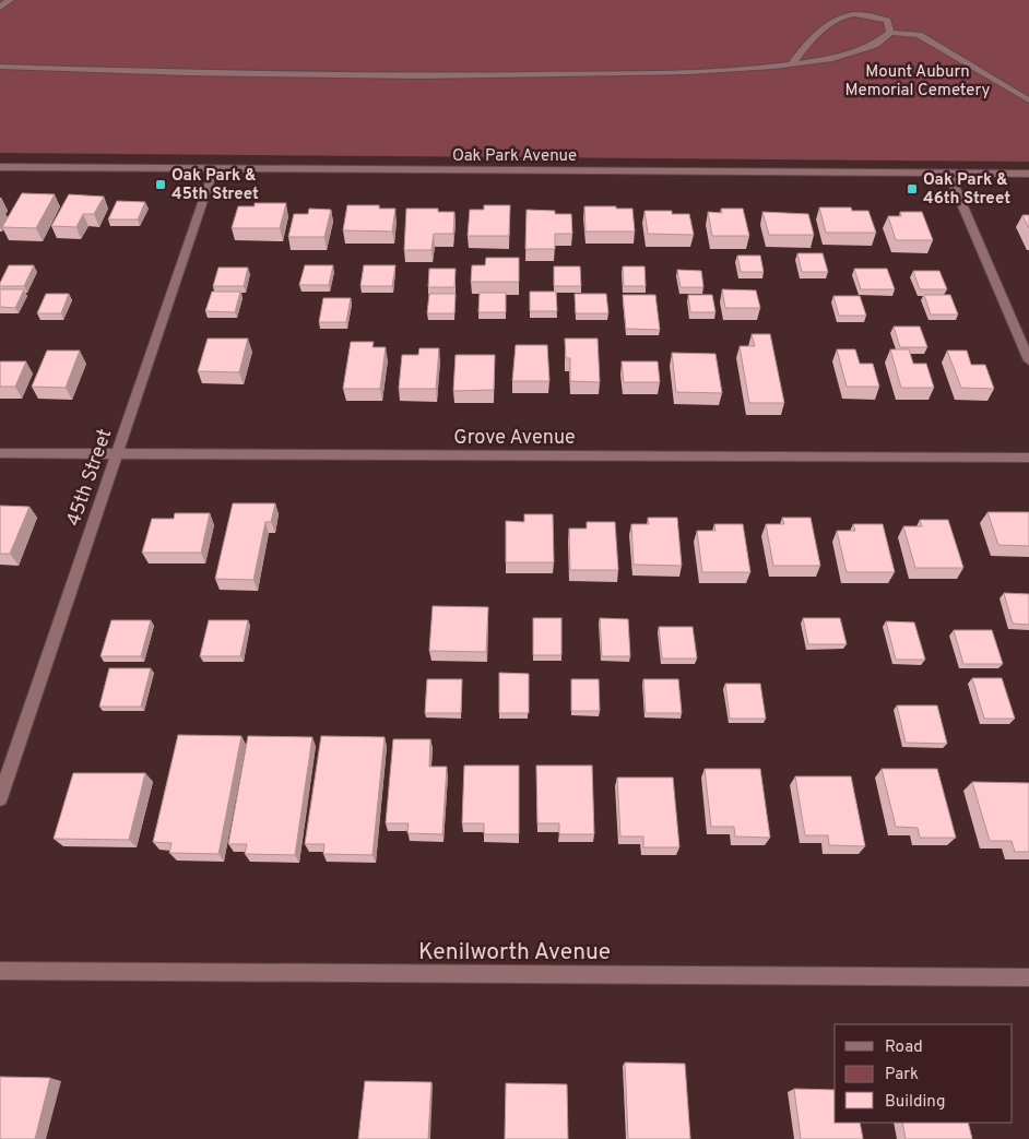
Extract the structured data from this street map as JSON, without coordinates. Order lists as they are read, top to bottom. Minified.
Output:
{"streets":{"street":["Oak Park Avenue","Grove Avenue","45th Street","Kenilworth Avenue"]},"crossings":[["Oak Park Avenue","45th Street"],["Grove Avenue","45th Street"]],"parks":["Mount Auburn Memorial Cemetery"],"places":{"transit":["Oak Park & 45th Street","Oak Park & 46th Street"]},"legend":["Road","Park","Building"]}
